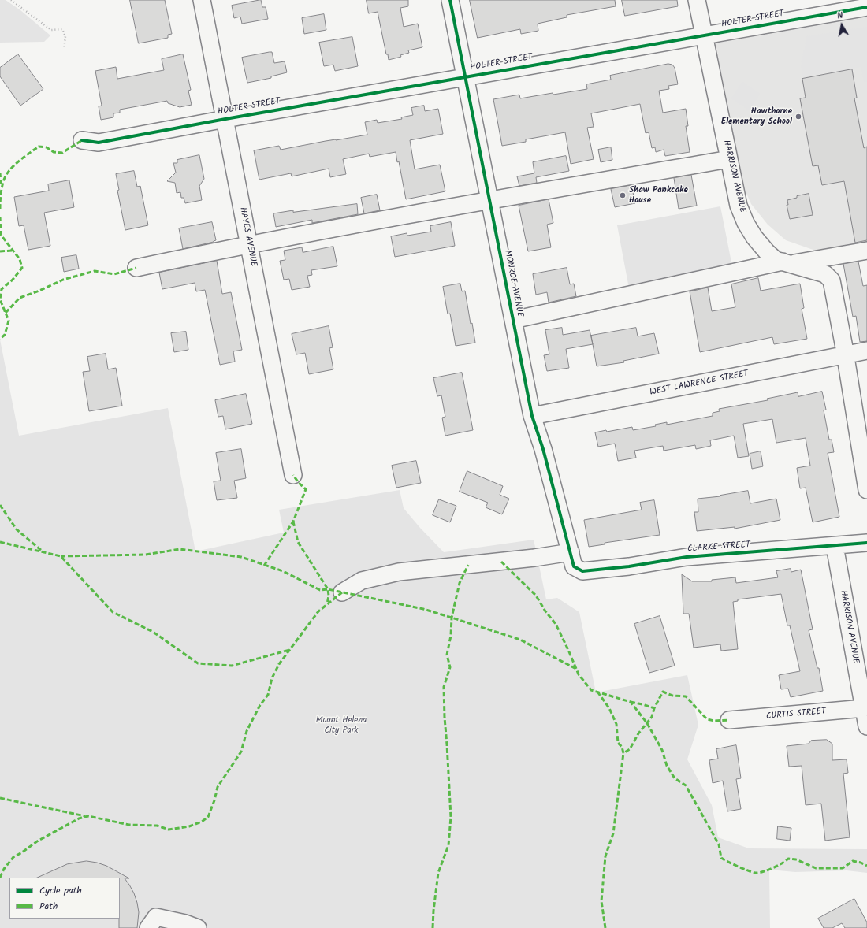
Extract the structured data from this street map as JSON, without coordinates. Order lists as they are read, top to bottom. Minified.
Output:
{"streets":{"street":["HOLTER STREET","HARRISON AVENUE","HAYES AVENUE","MONROE AVENUE","WEST LAWRENCE STREET","CLARKE STREET","CURTIS STREET"]},"crossings":[["HOLTER STREET","HARRISON AVENUE"],["HOLTER STREET","HAYES AVENUE"],["HOLTER STREET","MONROE AVENUE"],["HARRISON AVENUE","WEST LAWRENCE STREET"],["HARRISON AVENUE","CLARKE STREET"],["HARRISON AVENUE","CURTIS STREET"],["MONROE AVENUE","WEST LAWRENCE STREET"],["MONROE AVENUE","CLARKE STREET"]],"parks":["Mount Helena City Park"],"places":["Hawthorne Elementary School","Shaw Pankcake House"],"legend":["Cycle path","Path"],"north":"top"}
